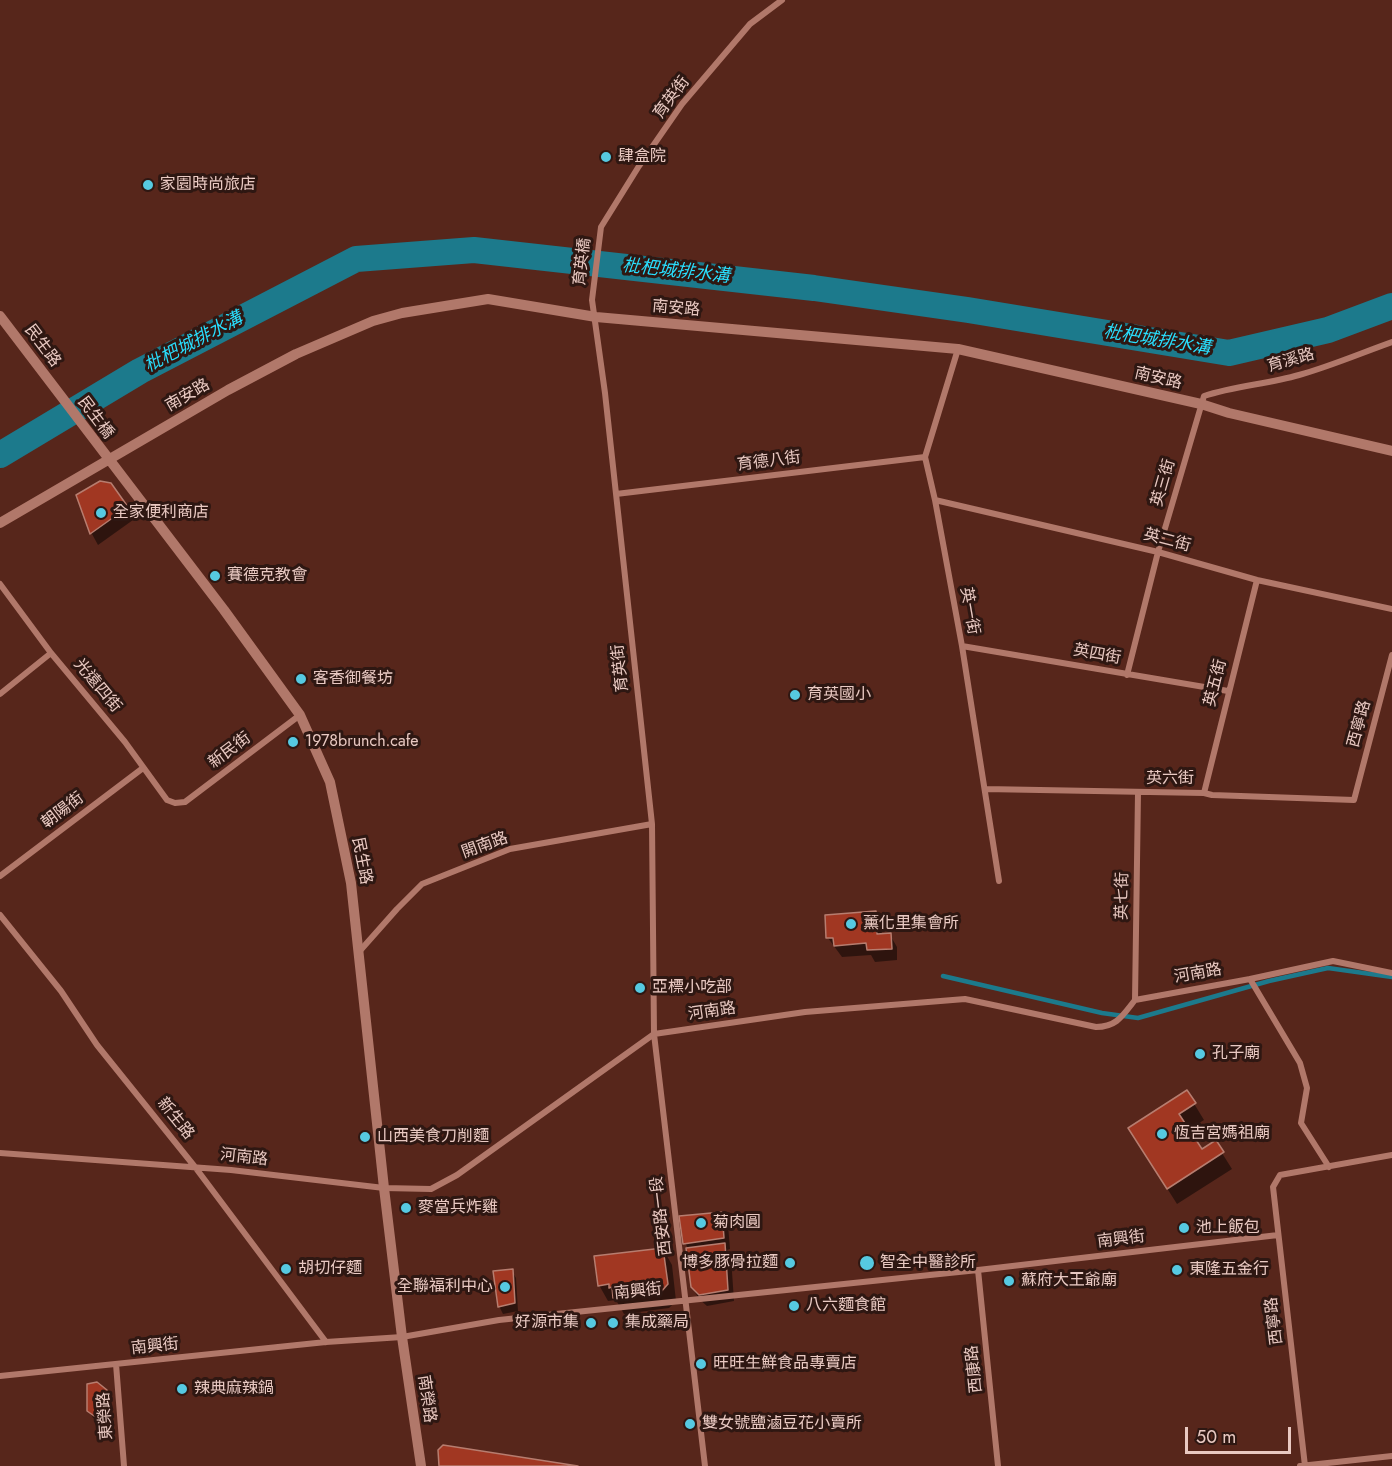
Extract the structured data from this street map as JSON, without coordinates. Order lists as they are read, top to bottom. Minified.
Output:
{"streets":{"street":["育英街","育英橋","南安路","民生路","育溪路","民生橋","育德八街","英三街","英二街","英一街","英四街","英五街","光遠四街","西寧路","新民街","英六街","朝陽街","開南路","英七街","河南路","新生路","西安路一段","南興街","西康路","南榮路","東榮路"]},"crossings":[["育英街","育英橋"],["育英街","南安路"],["育英街","育德八街"],["育英街","開南路"],["育英街","河南路"],["育英街","西安路一段"],["南安路","民生路"],["南安路","育溪路"],["南安路","民生橋"],["南安路","英三街"],["南安路","英一街"],["民生路","民生橋"],["民生路","新民街"],["民生路","開南路"],["民生路","河南路"],["民生路","南興街"],["民生路","南榮路"],["育溪路","英三街"],["育德八街","英一街"],["英三街","英二街"],["英三街","英四街"],["英二街","英一街"],["英二街","英五街"],["英一街","英四街"],["英一街","英六街"],["英四街","英五街"],["英五街","英六街"],["光遠四街","新民街"],["光遠四街","朝陽街"],["西寧路","英六街"],["西寧路","南興街"],["英六街","英七街"],["英七街","河南路"],["河南路","新生路"],["河南路","西安路一段"],["新生路","南興街"],["西安路一段","南興街"],["南興街","西康路"],["南興街","南榮路"],["南興街","東榮路"]],"water":["枇杷城排水溝"],"places":["肆盒院","家園時尚旅店","全家便利商店","賽德克教會","客香御餐坊","育英國小","1978brunch.cafe","薰化里集會所","亞標小吃部","孔子廟","恆吉宮媽祖廟","山西美食刀削麵","麥當兵炸雞","菊肉圓","池上飯包","博多豚骨拉麵","智全中醫診所","胡切仔麵","東隆五金行","蘇府大王爺廟","全聯福利中心","八六麵食館","好源市集","集成藥局","旺旺生鮮食品專賣店","辣典麻辣鍋","雙女號鹽滷豆花小賣所"],"scale_bar":"50 m"}
